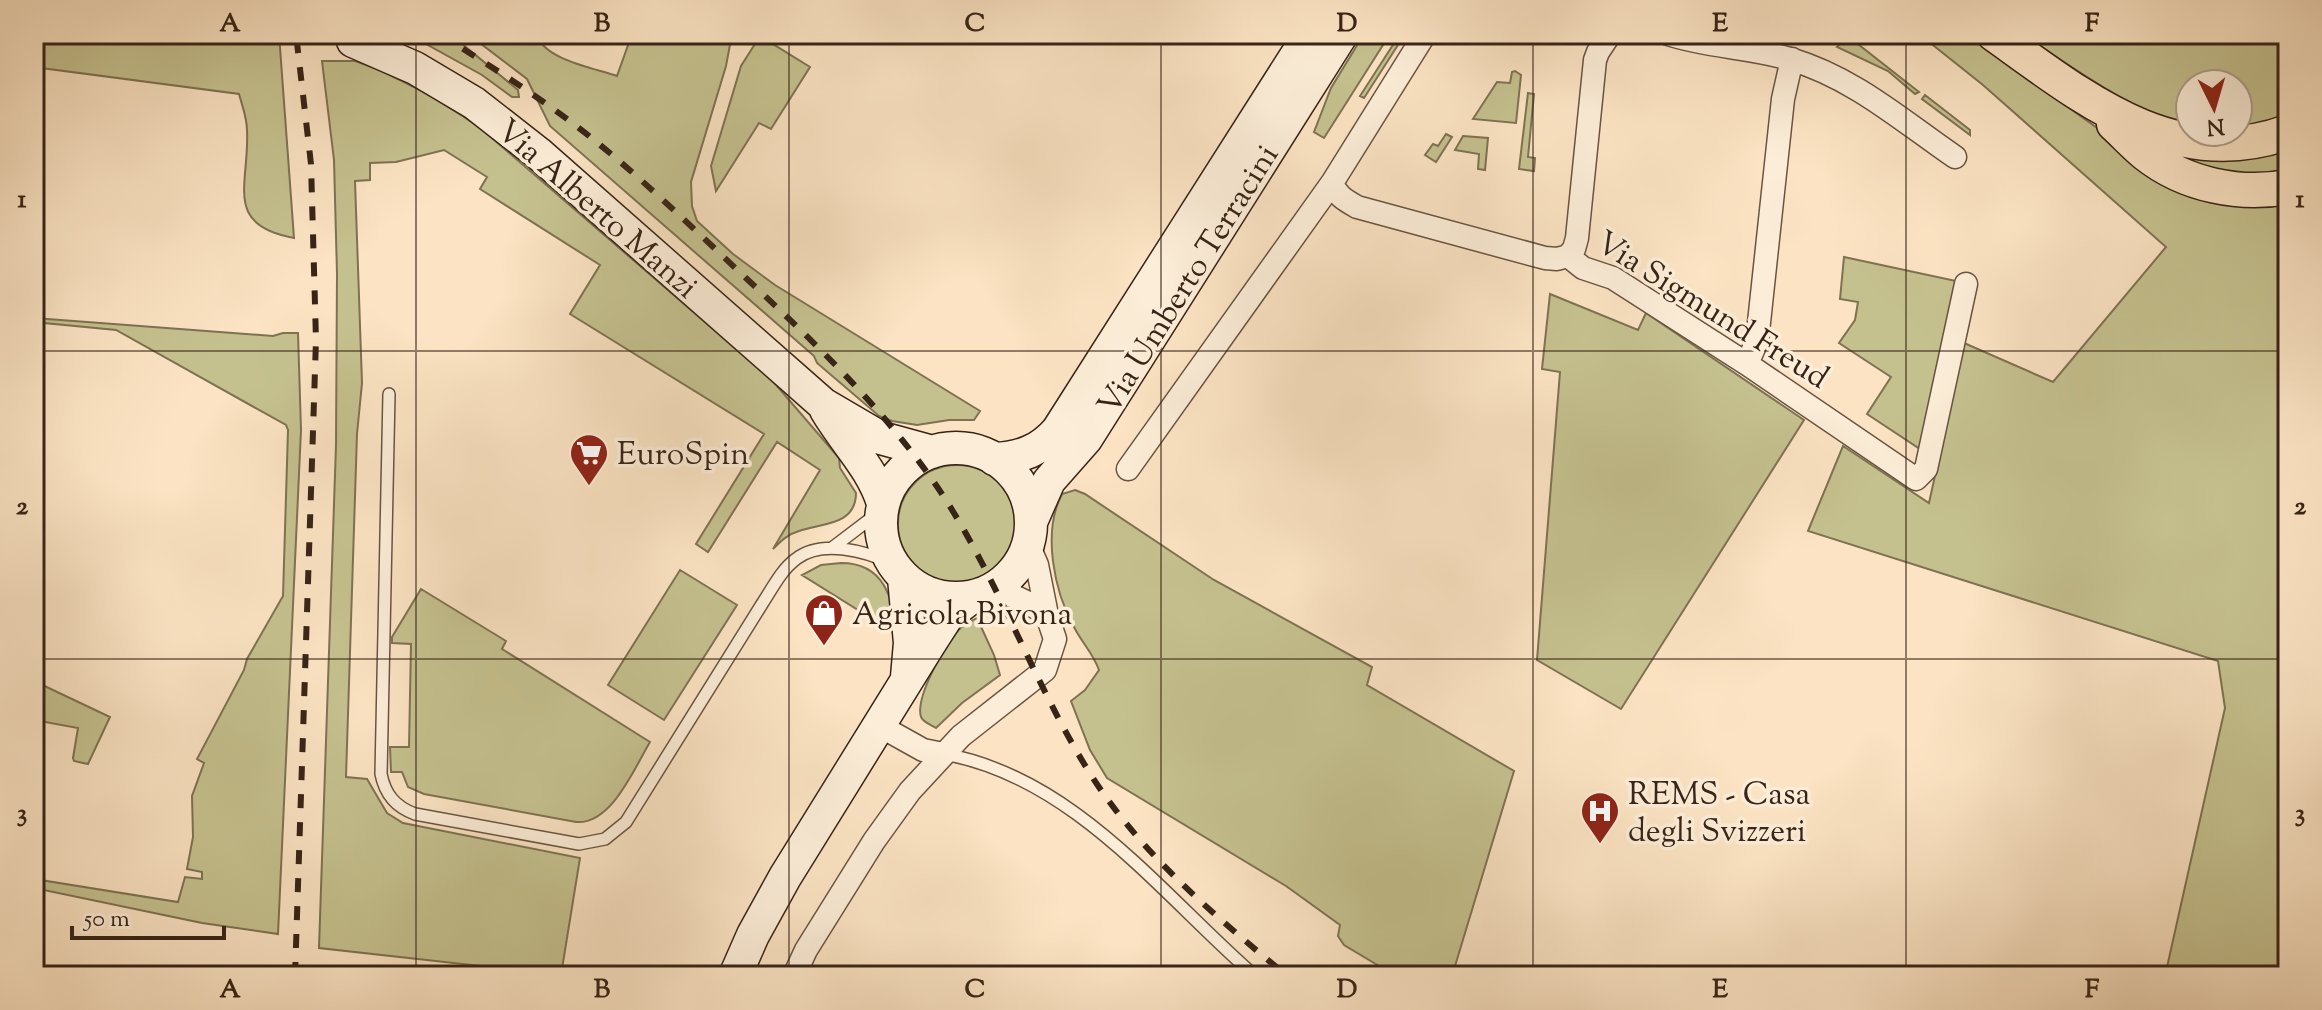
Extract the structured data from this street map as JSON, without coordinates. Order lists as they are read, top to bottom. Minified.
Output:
{"streets":{"main road":["Via Alberto Manzi","Via Umberto Terracini"],"street":["Via Sigmund Freud"]},"crossings":[["Via Alberto Manzi","Via Umberto Terracini"]],"places":{"supermarket":["EuroSpin"],"shop":["Agricola Bivona"],"hospital":["REMS - Casa degli Svizzeri"]},"scale_bar":"50 m","north":"bottom","grid":{"columns":["A","B","C","D","E","F"],"rows":["1","2","3"]}}
